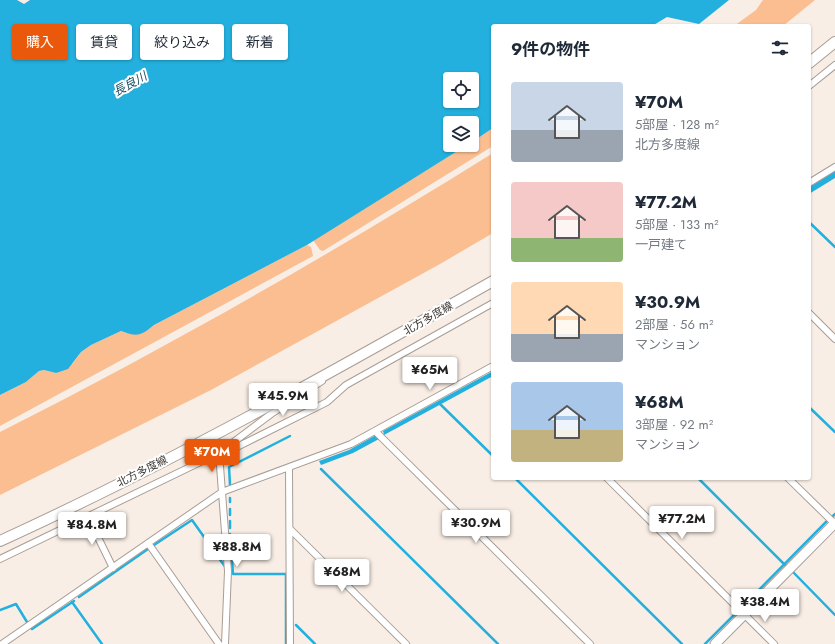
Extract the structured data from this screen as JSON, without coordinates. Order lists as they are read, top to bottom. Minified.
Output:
{"streets":{"main road":["北方多度線"]},"water":["長良川"],"page":{"chip":["購入","賃貸","絞り込み","新着"],"heading":"9件の物件","list":[{"name":"¥70M","note":"5部屋 · 128 m² · 北方多度線"},{"name":"¥77.2M","note":"5部屋 · 133 m² · 一戸建て"},{"name":"¥30.9M","note":"2部屋 · 56 m² · マンション"},{"name":"¥68M","note":"3部屋 · 92 m² · マンション"}],"price":["¥65M","¥45.9M","¥70M","¥77.2M","¥30.9M","¥84.8M","¥88.8M","¥68M","¥38.4M"]}}
